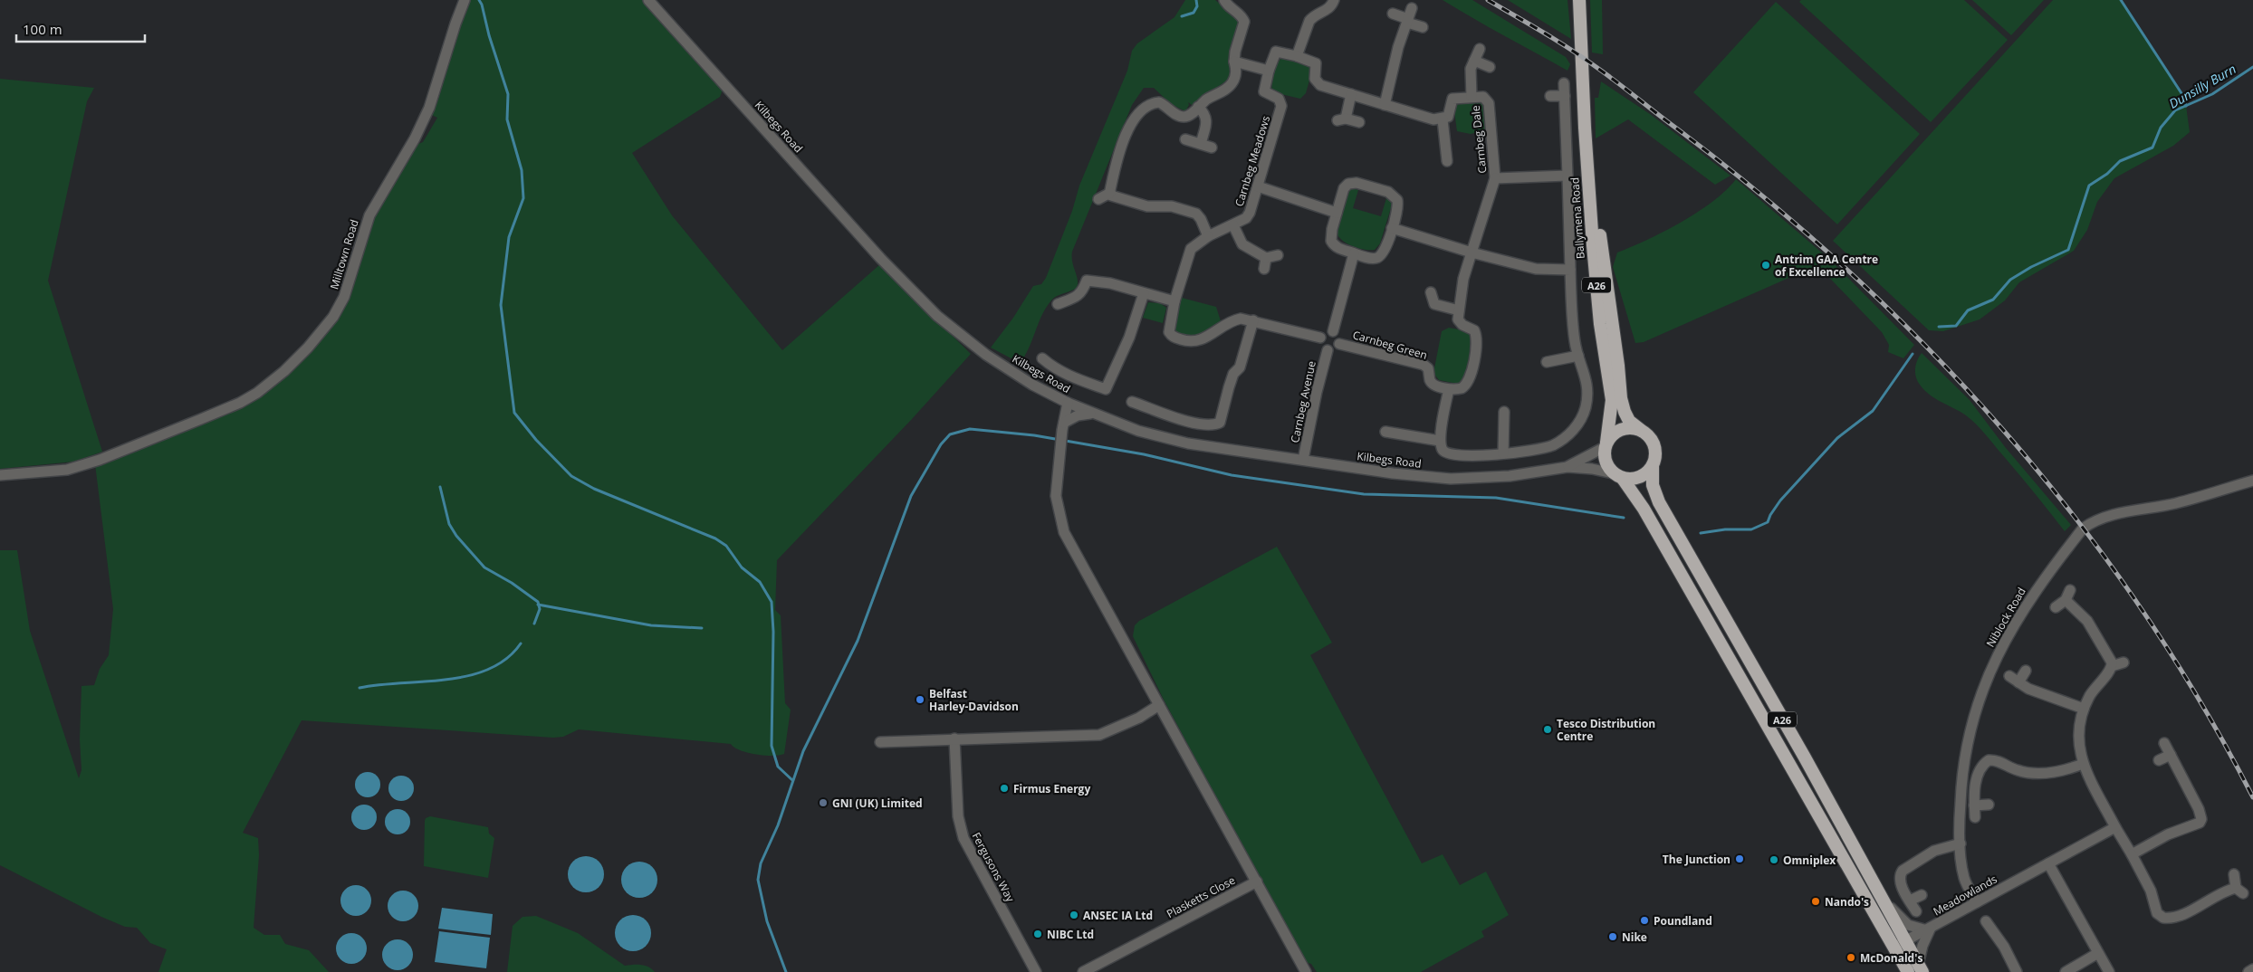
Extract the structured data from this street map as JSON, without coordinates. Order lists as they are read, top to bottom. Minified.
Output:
{"streets":{"highway":["Ballymena Road","A26"],"street":["Kilbegs Road","Carnbeg Dale","Carnbeg Meadows","Milltown Road","Carnbeg Green","Carnbeg Avenue","Niblock Road","Fergusons Way","Meadowlands","Plasketts Close"]},"crossings":[["Kilbegs Road","Ballymena Road"],["Kilbegs Road","A26"],["Kilbegs Road","Carnbeg Avenue"],["Ballymena Road","A26"],["A26","Meadowlands"],["Carnbeg Green","Carnbeg Avenue"],["Niblock Road","Meadowlands"]],"water":["Dunsilly Burn"],"places":["Antrim GAA Centre of Excellence","Belfast Harley-Davidson","Tesco Distribution Centre","Firmus Energy","GNI (UK) Limited","The Junction","Omniplex","Nando's","ANSEC IA Ltd","Poundland","NIBC Ltd","Nike","McDonald's"],"scale_bar":"100 m"}
